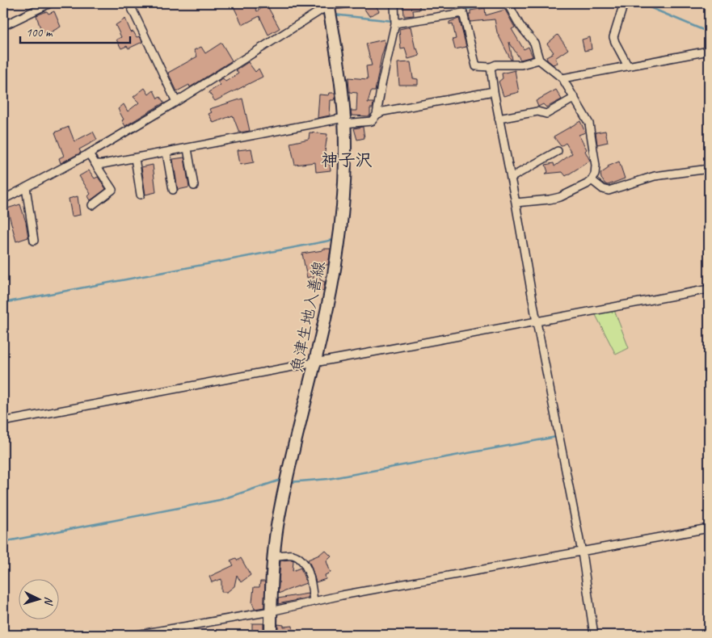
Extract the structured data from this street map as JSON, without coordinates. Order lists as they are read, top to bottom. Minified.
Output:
{"streets":{"main road":["魚津生地入善線"]},"districts":["神子沢"],"scale_bar":"100 m","north":"right"}
